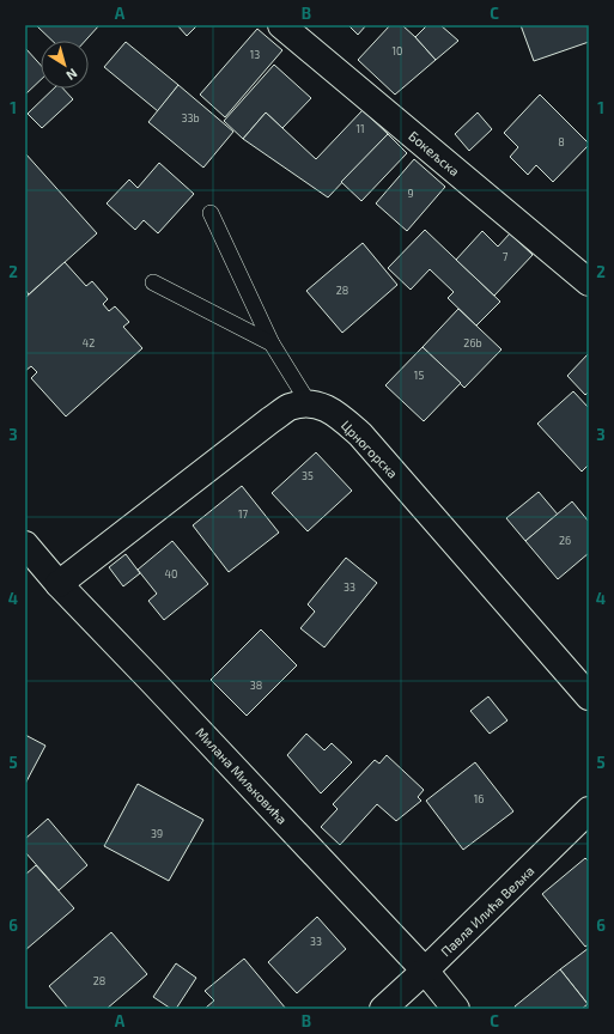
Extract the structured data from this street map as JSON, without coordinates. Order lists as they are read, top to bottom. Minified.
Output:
{"streets":{"street":["Бокељска","Црногорска","Милана Миљковића","Павла Илића Вељка"]},"crossings":[["Милана Миљковића","Павла Илића Вељка"]],"house_numbers":["10","13","33b","11","8","9","7","28","42","26b","15","35","17","26","40","33","38","16","39","33","28"],"north":"bottom right","grid":{"columns":["A","B","C"],"rows":["1","2","3","4","5","6"]}}
